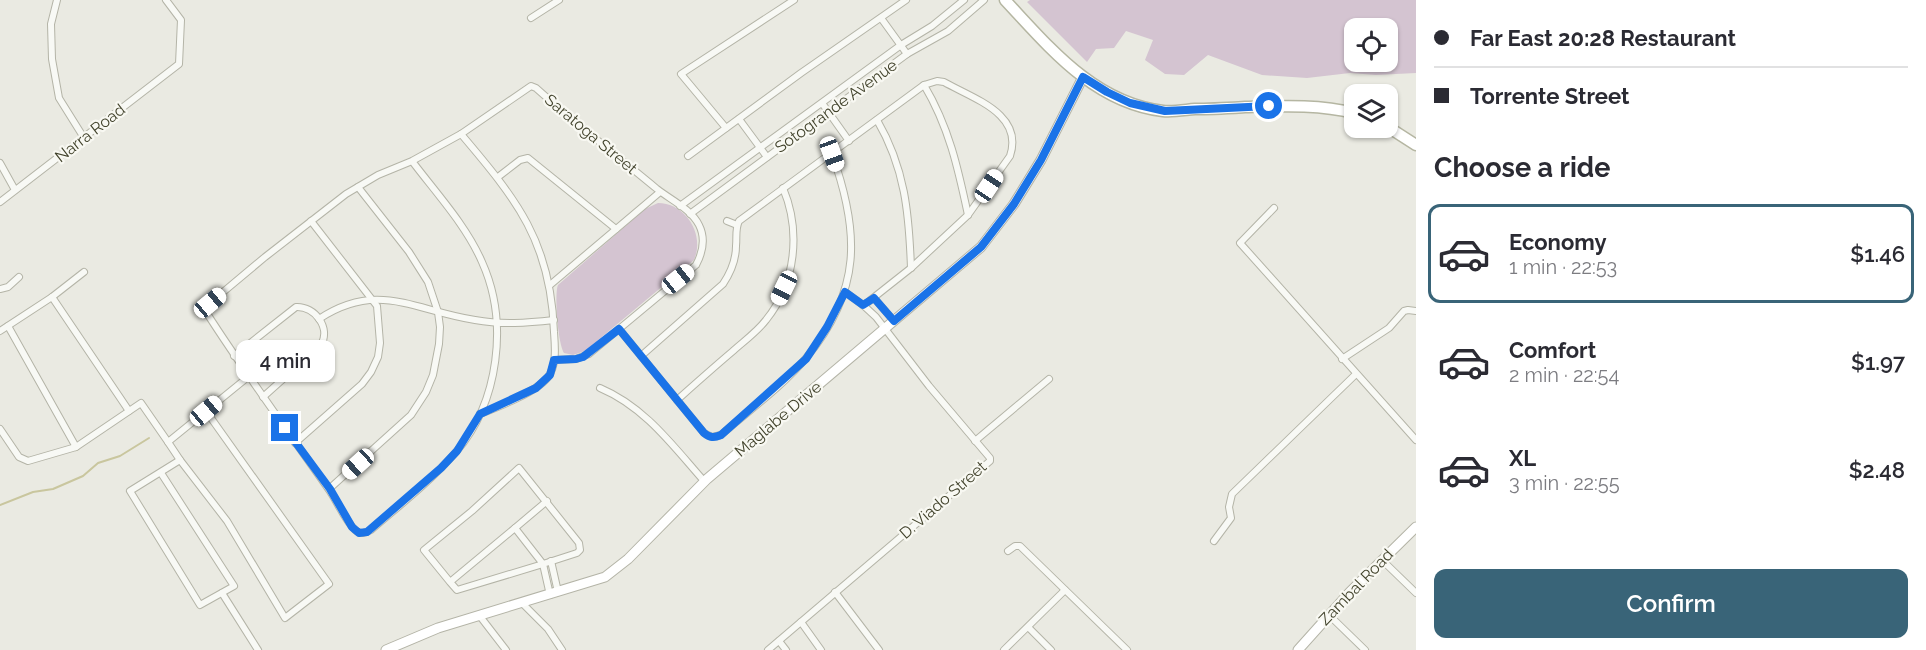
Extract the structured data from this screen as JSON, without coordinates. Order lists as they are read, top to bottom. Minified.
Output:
{"streets":{"main road":["Maglabe Drive","Zambal Road"],"street":["Sotogrande Avenue","Narra Road","Saratoga Street","D. Viado Street"]},"crossings":[["Sotogrande Avenue","Saratoga Street"],["Maglabe Drive","D. Viado Street"]],"page":{"banner":["Far East 20:28 Restaurant","Torrente Street"],"heading":"Choose a ride","list":[{"name":"Economy","note":"1 min · 22:53","value":"$1.46"},{"name":"Comfort","note":"2 min · 22:54","value":"$1.97"},{"name":"XL","note":"3 min · 22:55","value":"$2.48"}],"bubble":"4 min","buttons":"Confirm"}}
